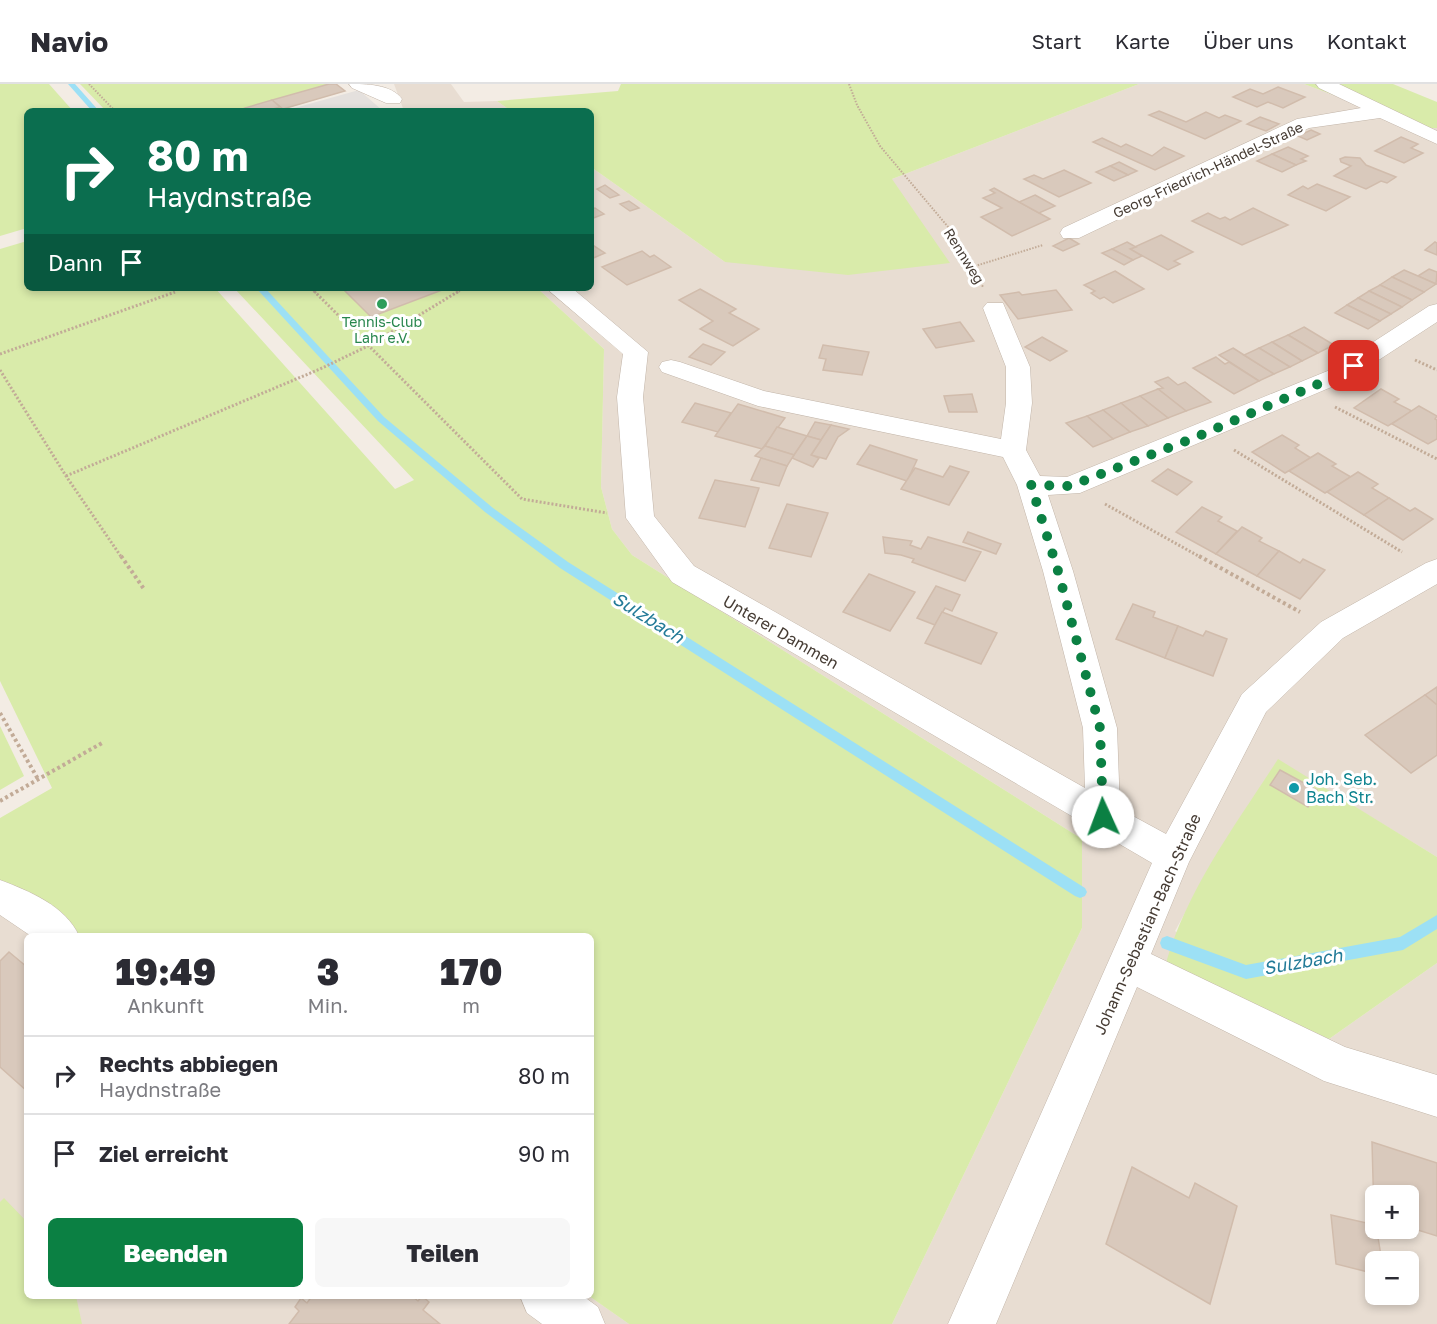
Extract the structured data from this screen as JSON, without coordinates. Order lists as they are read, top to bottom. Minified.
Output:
{"streets":{"street":["Georg-Friedrich-Händel-Straße","Unterer Dammen","Johann-Sebastian-Bach-Straße"],"path":["Rennweg"]},"crossings":[["Unterer Dammen","Johann-Sebastian-Bach-Straße"]],"water":["Sulzbach"],"places":["Tennis-Club Lahr e.V.","Joh. Seb. Bach Str."],"page":{"header":"Navio","nav":["Start","Karte","Über uns","Kontakt"],"turn":["80 m","Haydnstraße"],"then":"Dann","eta":["19:49","Ankunft","3","Min.","170","m"],"list":[{"name":"Rechts abbiegen","note":"Haydnstraße","value":"80 m"},{"name":"Ziel erreicht","value":"90 m"}],"map_buttons":["+","−"],"buttons":["Beenden","Teilen"]}}
